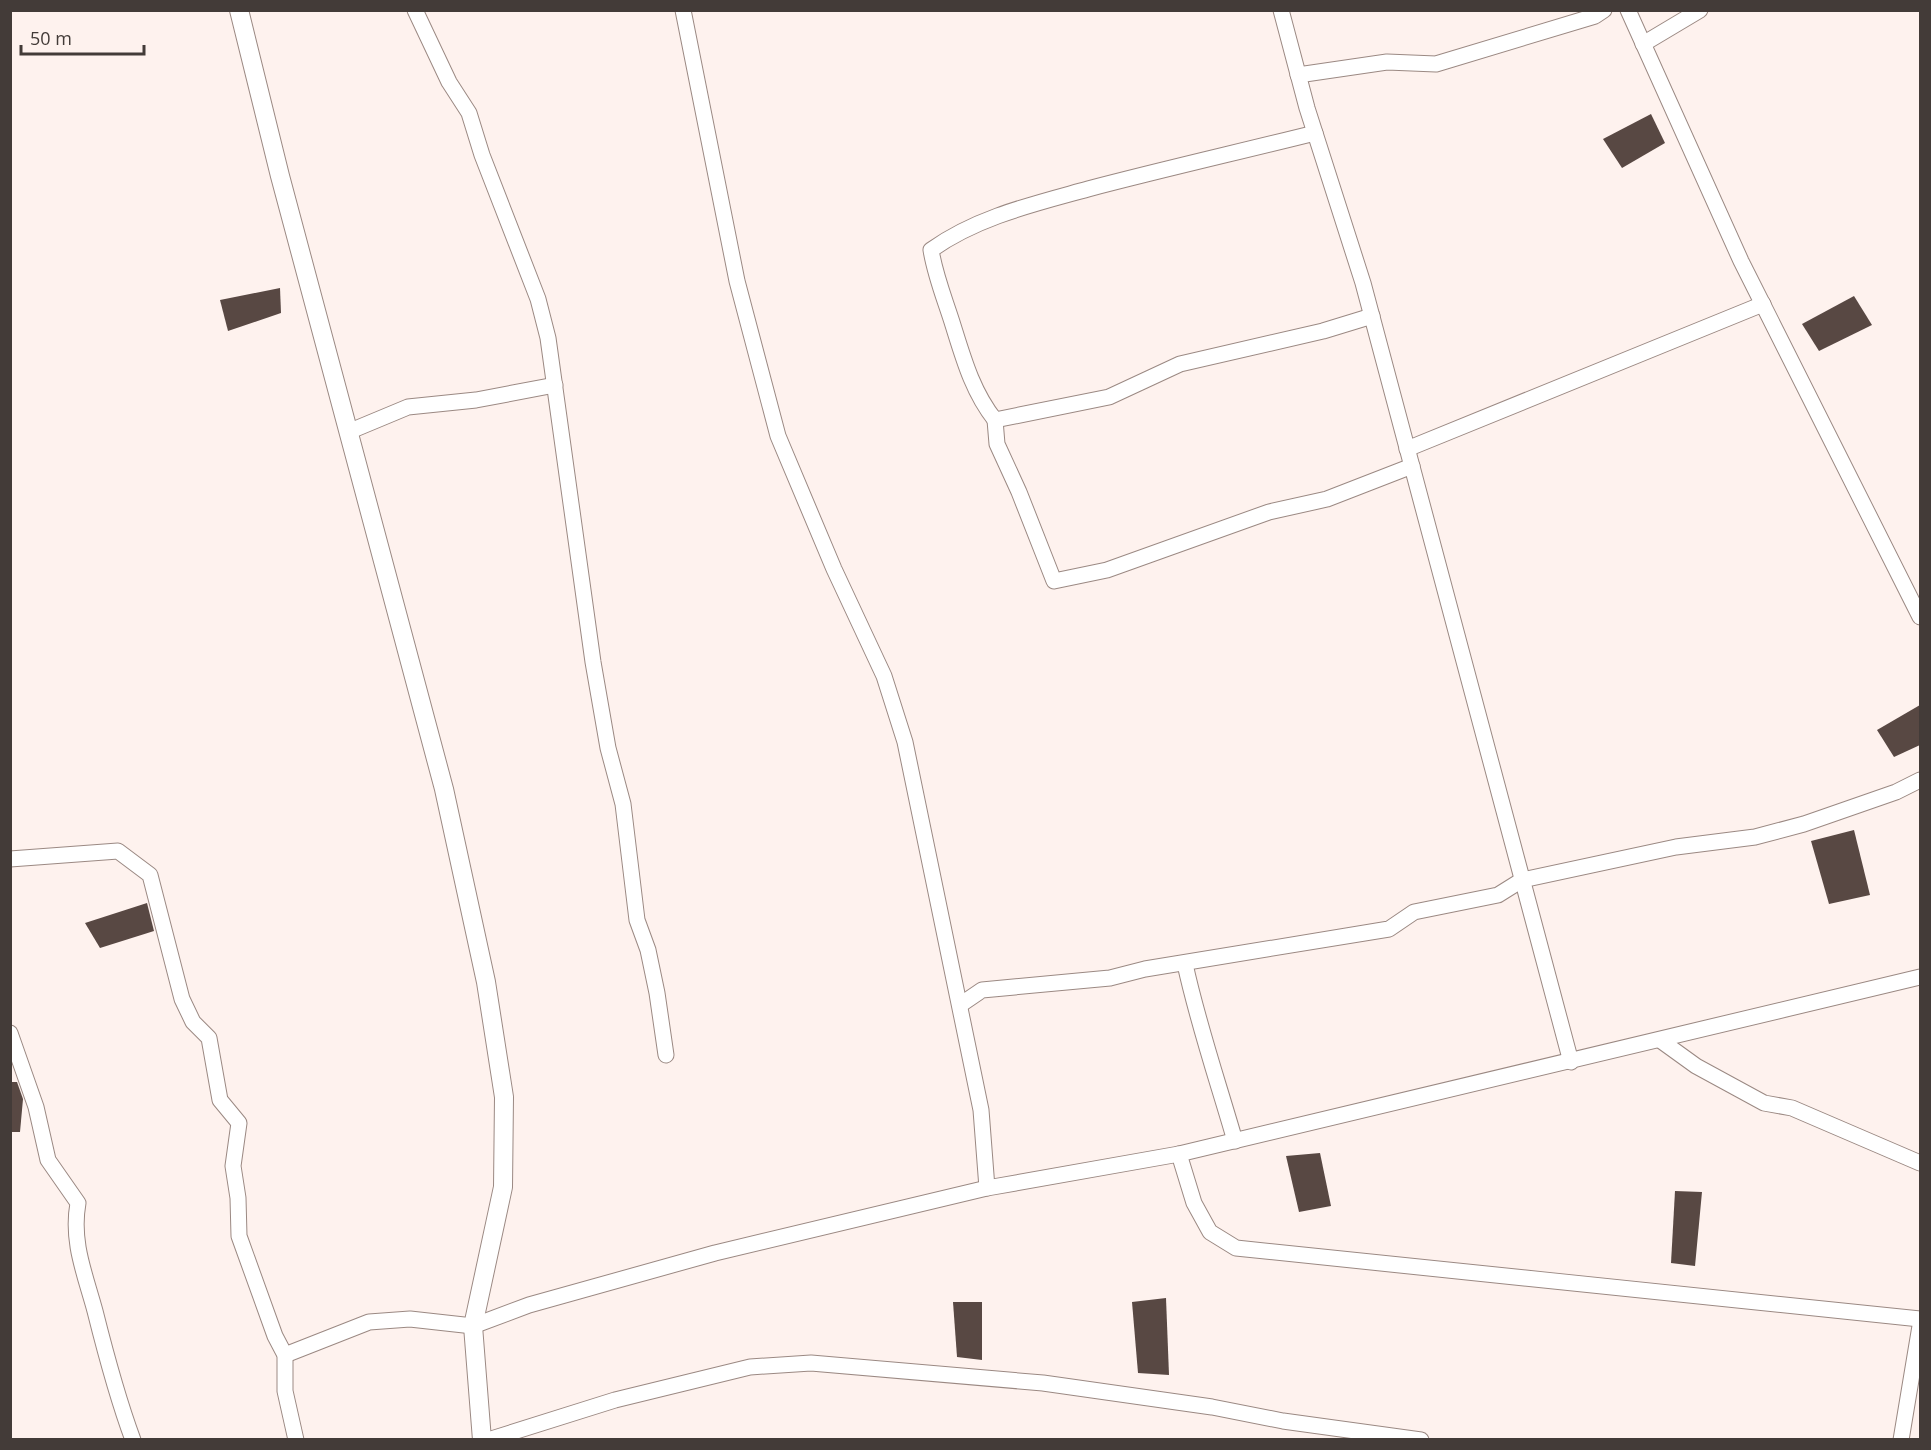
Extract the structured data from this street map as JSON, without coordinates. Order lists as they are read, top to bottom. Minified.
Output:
{"scale_bar":"50 m"}
